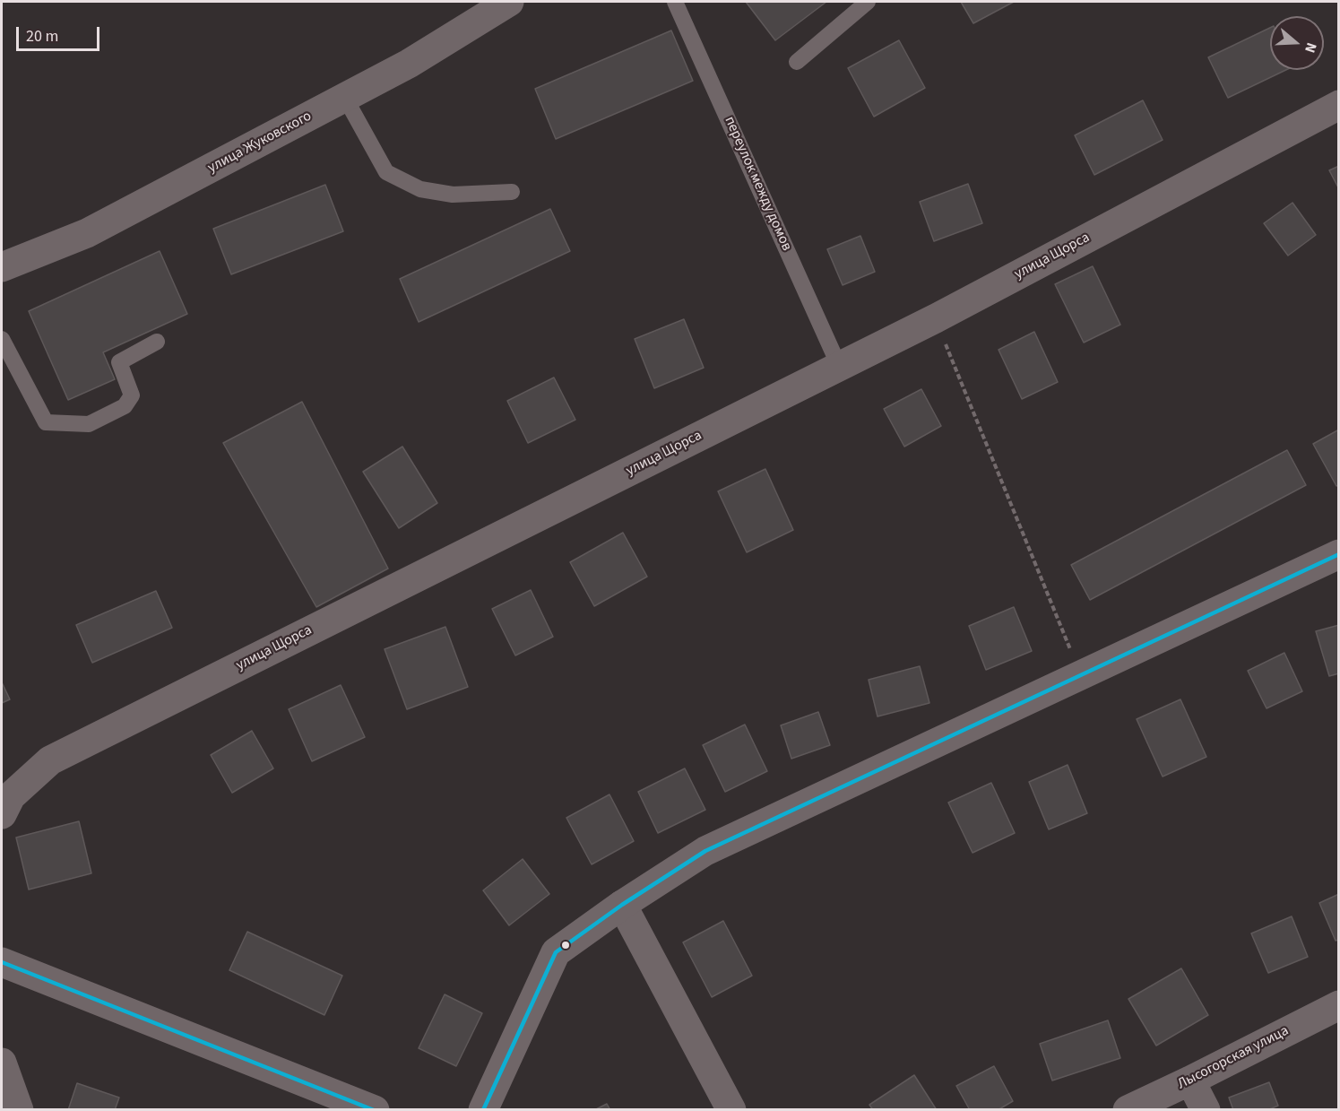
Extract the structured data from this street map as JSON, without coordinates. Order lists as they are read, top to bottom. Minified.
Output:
{"streets":{"street":["улица Жуковского","улица Щорса","Лысогорская улица"],"lane":["переулок между домов"]},"crossings":[["переулок между домов","улица Щорса"]],"scale_bar":"20 m","north":"right"}
